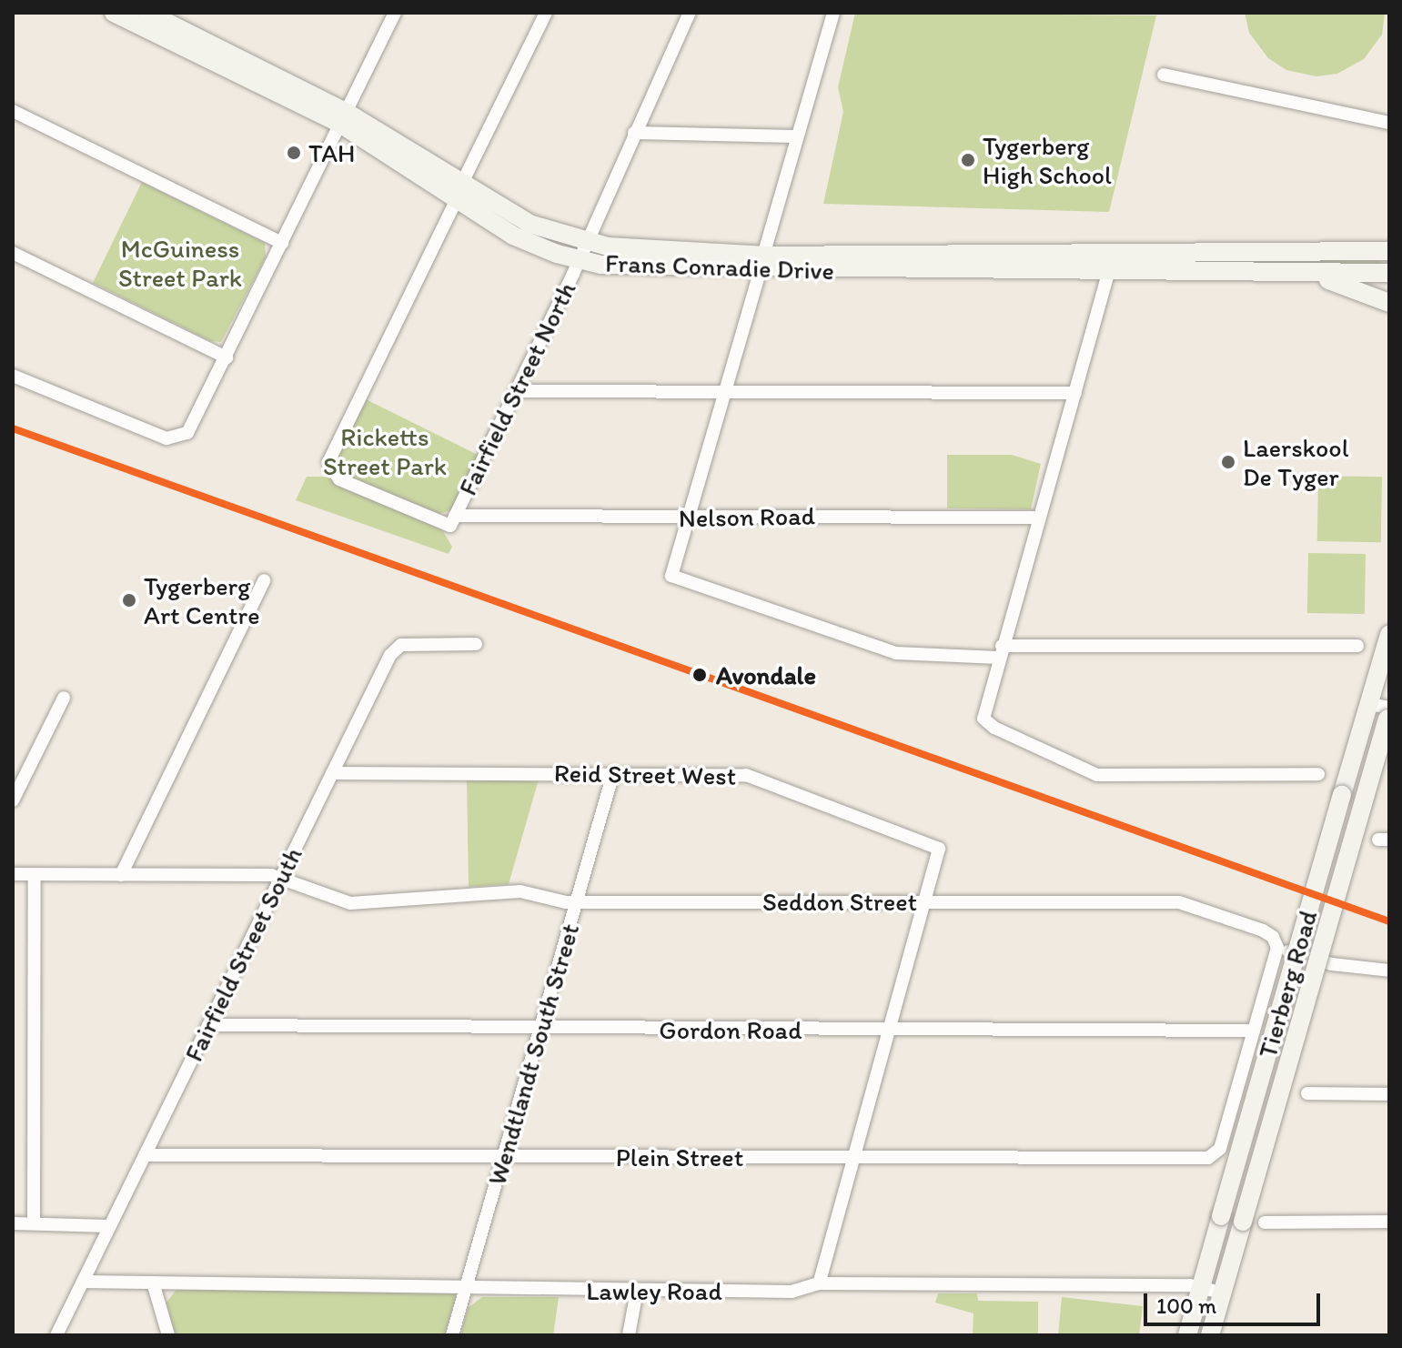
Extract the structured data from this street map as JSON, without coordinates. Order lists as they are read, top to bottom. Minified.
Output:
{"streets":{"main road":["Frans Conradie Drive","Tierberg Road"],"street":["Fairfield Street North","Nelson Road","Reid Street West","Seddon Street","Fairfield Street South","Gordon Road","Wendtlandt South Street","Plein Street","Lawley Road"]},"crossings":[["Frans Conradie Drive","Fairfield Street North"],["Fairfield Street North","Nelson Road"],["Reid Street West","Seddon Street"],["Reid Street West","Fairfield Street South"],["Reid Street West","Wendtlandt South Street"],["Seddon Street","Fairfield Street South"],["Seddon Street","Wendtlandt South Street"],["Fairfield Street South","Gordon Road"],["Fairfield Street South","Plein Street"],["Fairfield Street South","Lawley Road"],["Tierberg Road","Lawley Road"],["Gordon Road","Wendtlandt South Street"],["Gordon Road","Plein Street"],["Wendtlandt South Street","Plein Street"],["Wendtlandt South Street","Lawley Road"]],"parks":["McGuiness Street Park","Ricketts Street Park"],"places":["TAH","Tygerberg High School","Laerskool De Tyger","Tygerberg Art Centre","Avondale"],"scale_bar":"100 m"}
